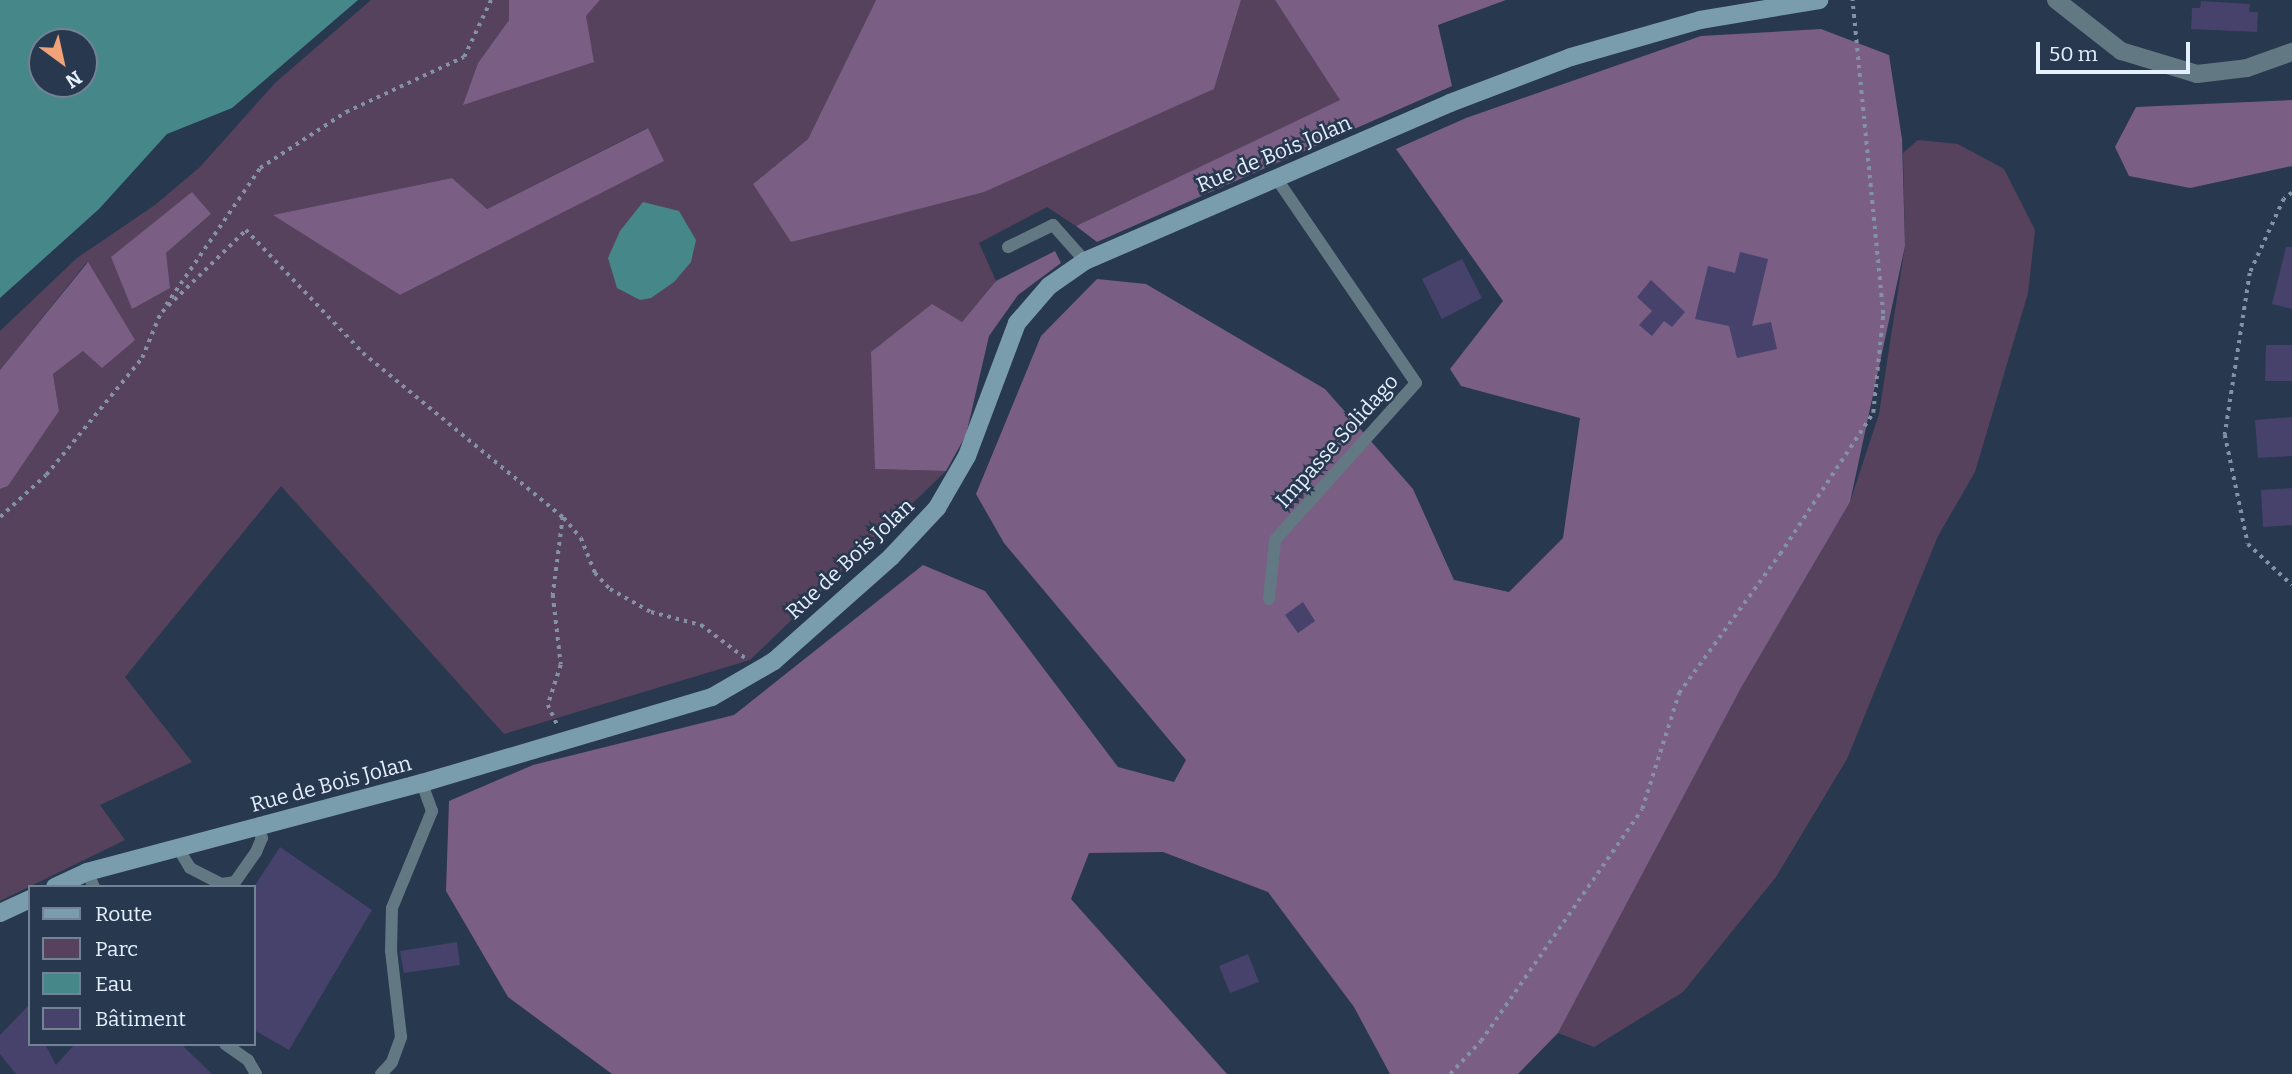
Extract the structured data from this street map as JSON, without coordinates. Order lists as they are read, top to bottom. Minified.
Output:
{"streets":{"street":["Rue de Bois Jolan"],"lane":["Impasse Solidago"]},"crossings":[["Rue de Bois Jolan","Impasse Solidago"]],"legend":["Route","Parc","Eau","Bâtiment"],"scale_bar":"50 m","north":"bottom right"}
